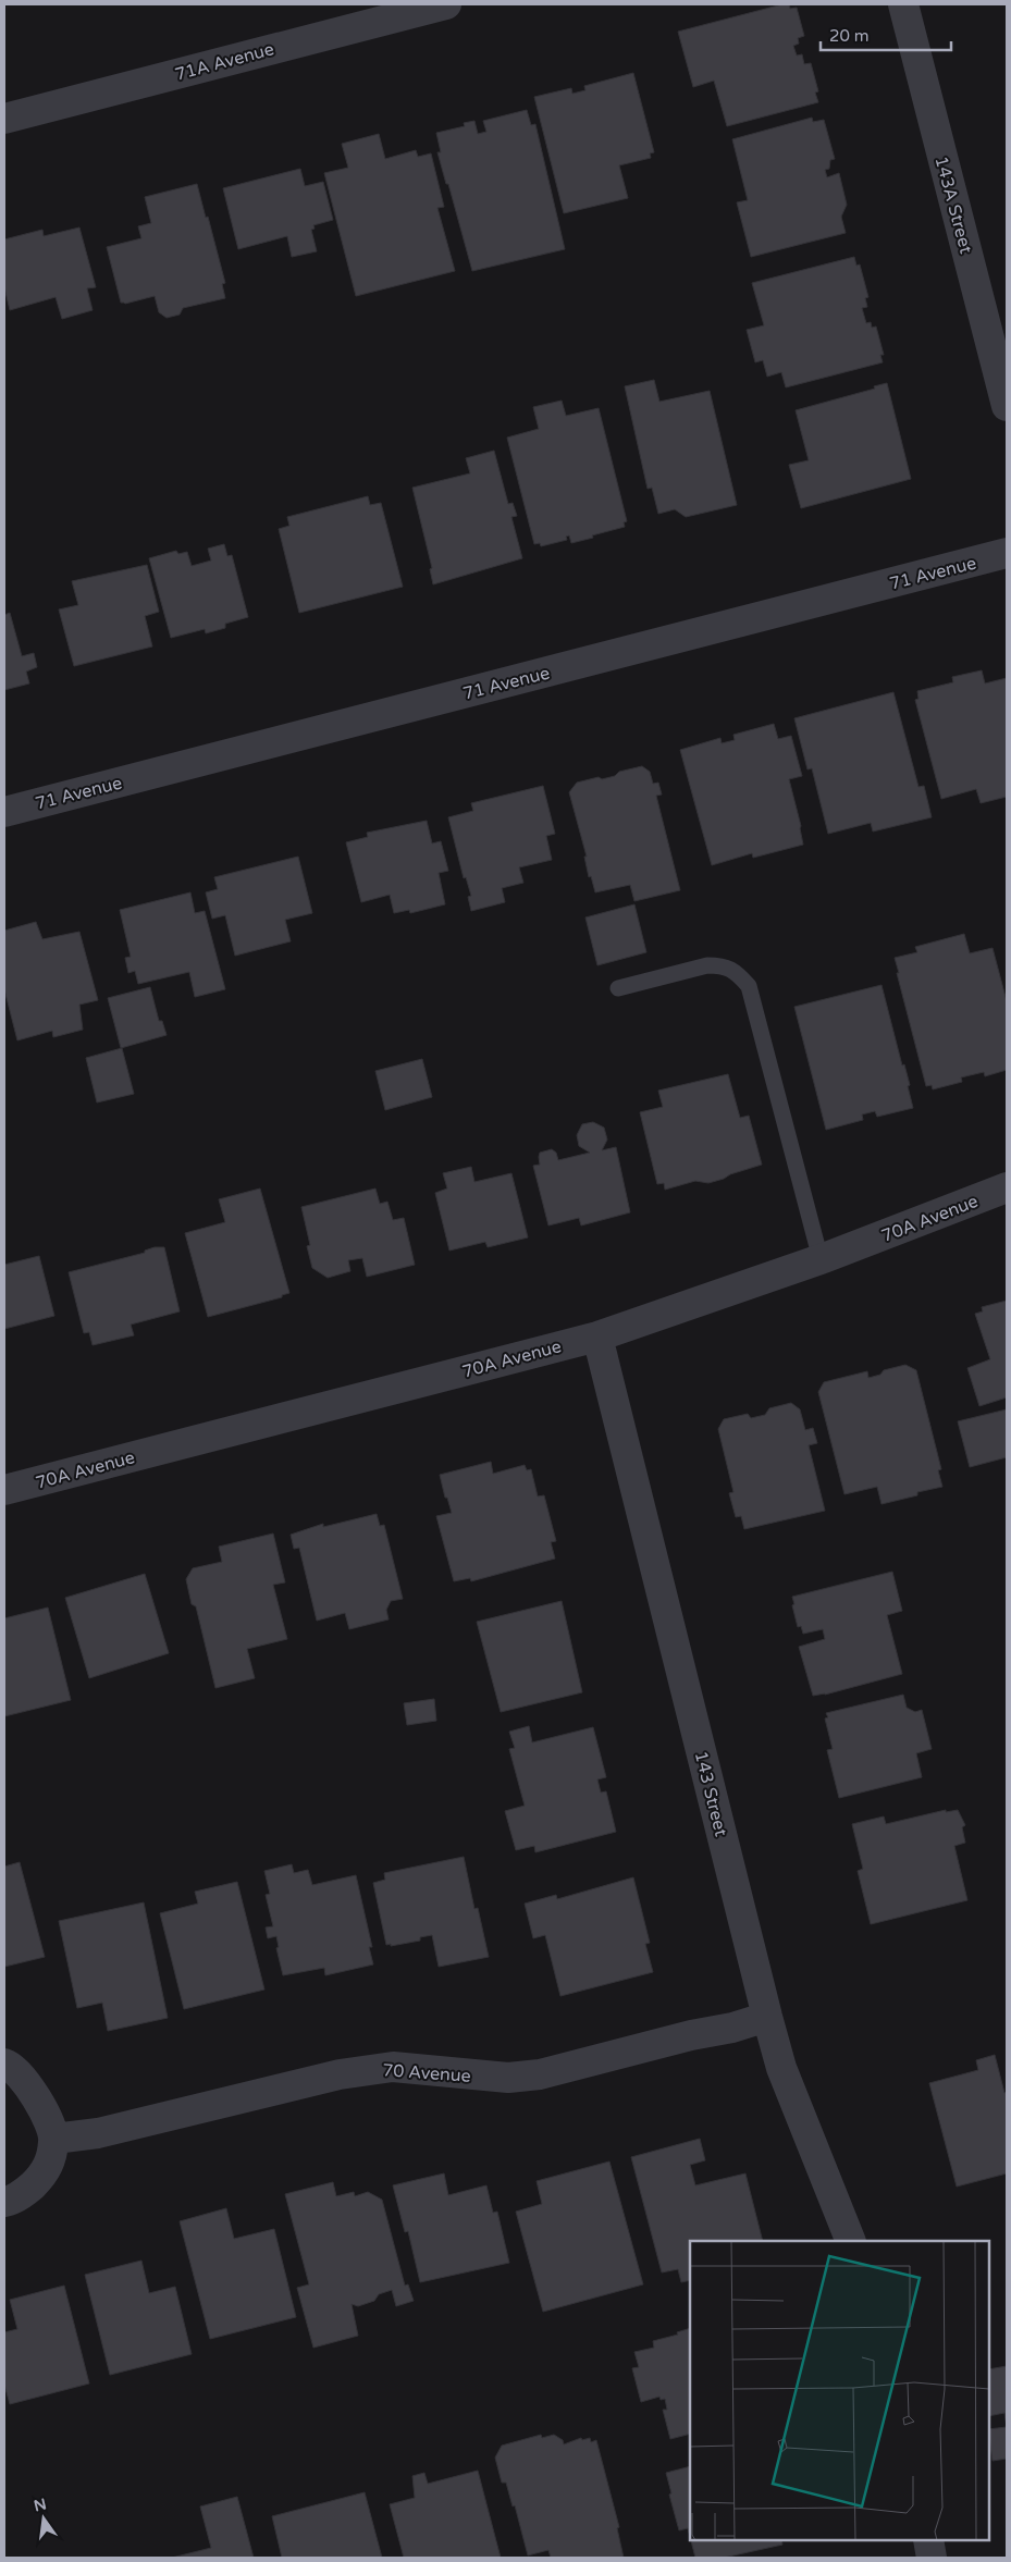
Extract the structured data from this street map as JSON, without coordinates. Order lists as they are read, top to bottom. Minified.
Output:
{"streets":{"street":["71A Avenue","143A Street","71 Avenue","70A Avenue","143 Street","70 Avenue"]},"crossings":[["70A Avenue","143 Street"],["143 Street","70 Avenue"]],"scale_bar":"20 m","north":"top"}
